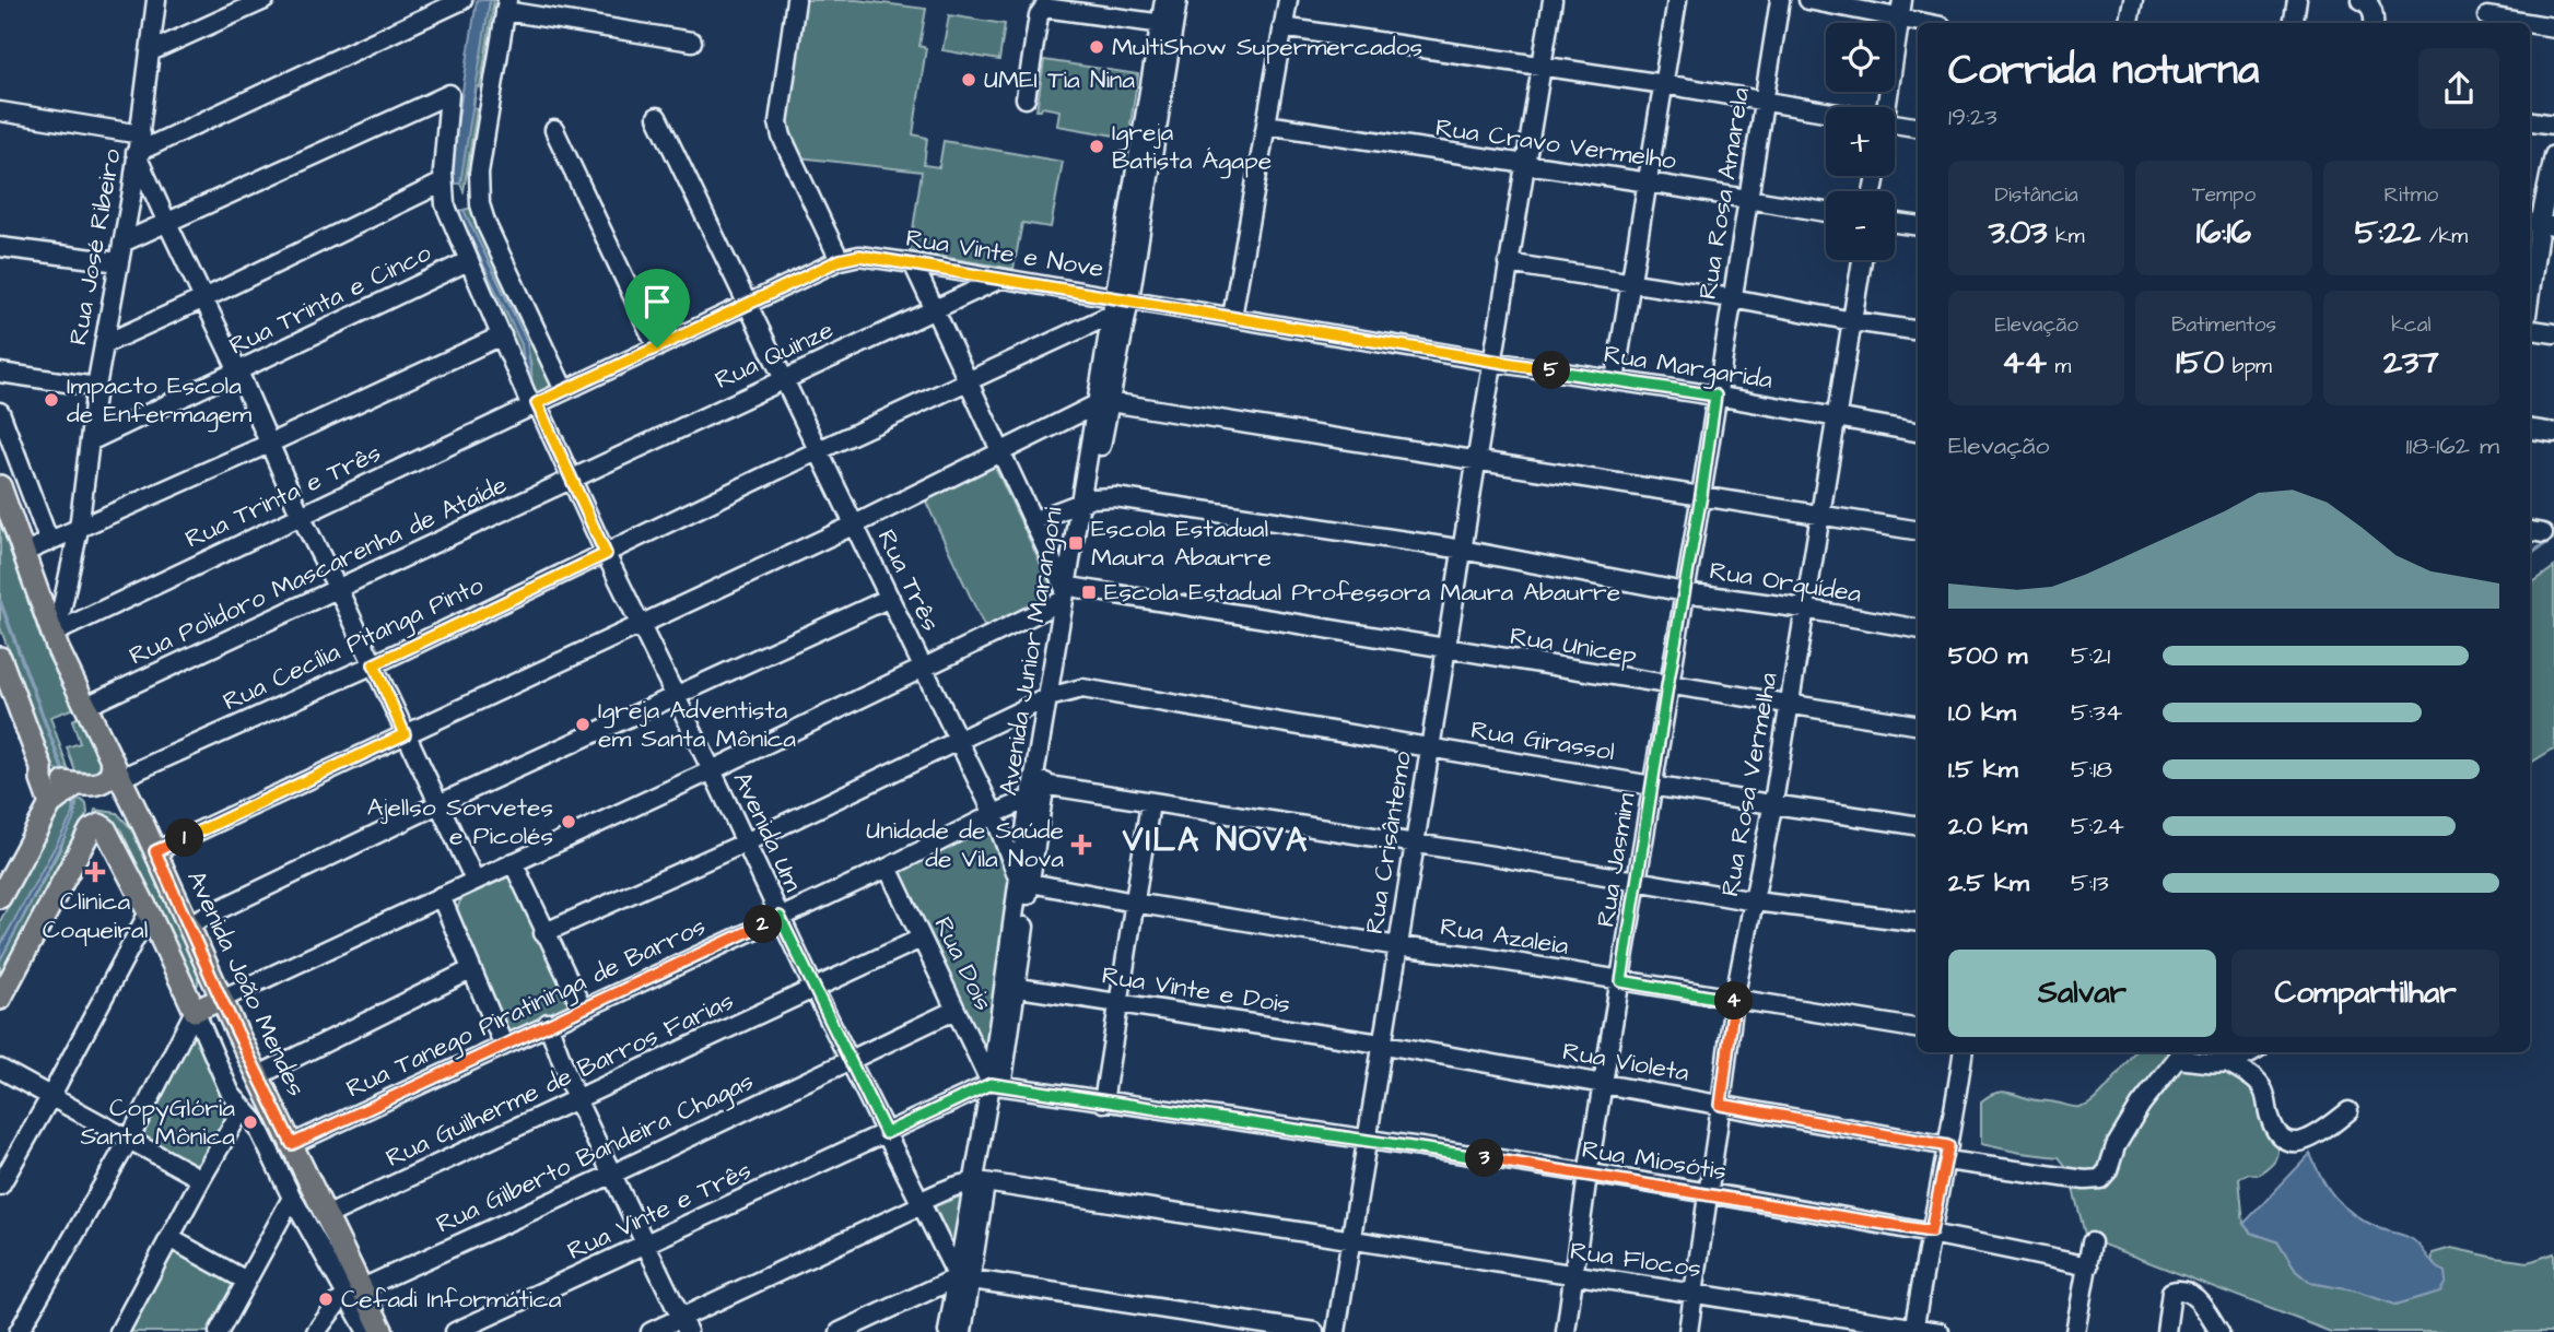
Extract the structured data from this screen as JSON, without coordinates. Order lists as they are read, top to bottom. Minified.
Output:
{"streets":{"main road":["Avenida João Mendes"],"street":["Rua Cravo Vermelho","Rua Rosa Amarela","Rua José Ribeiro","Rua Vinte e Nove","Rua Trinta e Cinco","Rua Quinze","Rua Margarida","Rua Trinta e Três","Rua Polidoro Mascarenha de Ataíde","Rua Três","Rua Orquídea","Rua Cecília Pitanga Pinto","Rua Unicep","Avenida Junior Marangoni","Rua Girassol","Rua Rosa Vermelha","Avenida Um","Rua Crisântemo","Rua Jasmim","Rua Azaleia","Rua Dois","Rua Vinte e Dois","Rua Tanego Piratininga de Barros","Rua Violeta","Rua Guilherme de Barros Farias","Rua Gilberto Bandeira Chagas","Rua Miosótis","Rua Vinte e Três","Rua Flocos"]},"crossings":[["Rua Cravo Vermelho","Rua Rosa Amarela"],["Rua Cravo Vermelho","Rua Crisântemo"],["Rua Rosa Amarela","Rua Margarida"],["Rua Rosa Amarela","Rua Jasmim"],["Rua José Ribeiro","Rua Trinta e Cinco"],["Rua José Ribeiro","Rua Trinta e Três"],["Rua José Ribeiro","Avenida João Mendes"],["Rua Vinte e Nove","Rua Quinze"],["Rua Vinte e Nove","Rua Margarida"],["Rua Vinte e Nove","Rua Trinta e Três"],["Rua Vinte e Nove","Rua Três"],["Rua Vinte e Nove","Avenida Junior Marangoni"],["Rua Vinte e Nove","Avenida Um"],["Rua Vinte e Nove","Rua Crisântemo"],["Rua Trinta e Cinco","Avenida Um"],["Rua Quinze","Rua Polidoro Mascarenha de Ataíde"],["Rua Quinze","Rua Três"],["Rua Quinze","Avenida Um"],["Rua Margarida","Rua Rosa Vermelha"],["Rua Margarida","Rua Crisântemo"],["Rua Margarida","Rua Jasmim"],["Rua Trinta e Três","Avenida Um"],["Rua Trinta e Três","Avenida João Mendes"],["Rua Polidoro Mascarenha de Ataíde","Avenida Um"],["Rua Polidoro Mascarenha de Ataíde","Avenida João Mendes"],["Rua Três","Rua Cecília Pitanga Pinto"],["Rua Três","Avenida Junior Marangoni"],["Rua Três","Rua Tanego Piratininga de Barros"],["Rua Orquídea","Avenida Junior Marangoni"],["Rua Orquídea","Rua Rosa Vermelha"],["Rua Orquídea","Rua Crisântemo"],["Rua Orquídea","Rua Jasmim"],["Rua Cecília Pitanga Pinto","Avenida Junior Marangoni"],["Rua Cecília Pitanga Pinto","Avenida Um"],["Rua Cecília Pitanga Pinto","Avenida João Mendes"],["Rua Unicep","Avenida Junior Marangoni"],["Rua Unicep","Rua Rosa Vermelha"],["Rua Unicep","Rua Crisântemo"],["Rua Unicep","Rua Jasmim"],["Avenida Junior Marangoni","Rua Girassol"],["Avenida Junior Marangoni","Avenida Um"],["Avenida Junior Marangoni","Rua Dois"],["Avenida Junior Marangoni","Rua Vinte e Dois"],["Avenida Junior Marangoni","Rua Tanego Piratininga de Barros"],["Avenida Junior Marangoni","Rua Miosótis"],["Avenida Junior Marangoni","Rua Vinte e Três"],["Avenida Junior Marangoni","Rua Flocos"],["Rua Girassol","Rua Rosa Vermelha"],["Rua Girassol","Rua Crisântemo"],["Rua Girassol","Rua Jasmim"],["Rua Rosa Vermelha","Rua Azaleia"],["Rua Rosa Vermelha","Rua Violeta"],["Rua Rosa Vermelha","Rua Miosótis"],["Rua Rosa Vermelha","Rua Flocos"],["Avenida Um","Rua Tanego Piratininga de Barros"],["Avenida Um","Rua Guilherme de Barros Farias"],["Avenida Um","Rua Gilberto Bandeira Chagas"],["Avenida Um","Rua Vinte e Três"],["Rua Crisântemo","Rua Azaleia"],["Rua Crisântemo","Rua Vinte e Dois"],["Rua Crisântemo","Rua Violeta"],["Rua Crisântemo","Rua Miosótis"],["Rua Crisântemo","Rua Flocos"],["Rua Jasmim","Rua Azaleia"],["Rua Jasmim","Rua Violeta"],["Rua Jasmim","Rua Miosótis"],["Rua Jasmim","Rua Flocos"],["Rua Dois","Rua Tanego Piratininga de Barros"],["Rua Dois","Rua Guilherme de Barros Farias"],["Rua Dois","Rua Gilberto Bandeira Chagas"],["Rua Dois","Rua Miosótis"],["Rua Dois","Rua Vinte e Três"],["Avenida João Mendes","Rua Tanego Piratininga de Barros"],["Avenida João Mendes","Rua Guilherme de Barros Farias"],["Avenida João Mendes","Rua Gilberto Bandeira Chagas"],["Rua Vinte e Dois","Rua Violeta"],["Rua Miosótis","Rua Vinte e Três"]],"districts":["VILA NOVA"],"places":{"other":["MultiShow Supermercados","UMEI Tia Nina","Igreja Batista Ágape","Impacto Escola de Enfermagem","Igreja Adventista em Santa Mônica","Ajellso Sorvetes e Picolés","CopyGlória Santa Mônica","Cefadi Informática"],"transit":["Escola Estadual Maura Abaurre","Escola Estadual Professora Maura Abaurre"],"health":["Unidade de Saúde de Vila Nova","Clinica Coqueiral"]},"page":{"map_buttons":["+","−"],"heading":["Corrida noturna","19:23"],"stats":[["Distância","3.03 km"],["Tempo","16:16"],["Ritmo","5:22 /km"],["Elevação","44 m"],["Batimentos","150 bpm"],["kcal","237"]],"pins":["5","1","2","4","3"],"chart":["Elevação","118–162 m"],"list":[{"name":"500 m","note":"5:21"},{"name":"1.0 km","note":"5:34"},{"name":"1.5 km","note":"5:18"},{"name":"2.0 km","note":"5:24"},{"name":"2.5 km","note":"5:13"}],"buttons":["Salvar","Compartilhar"]}}
